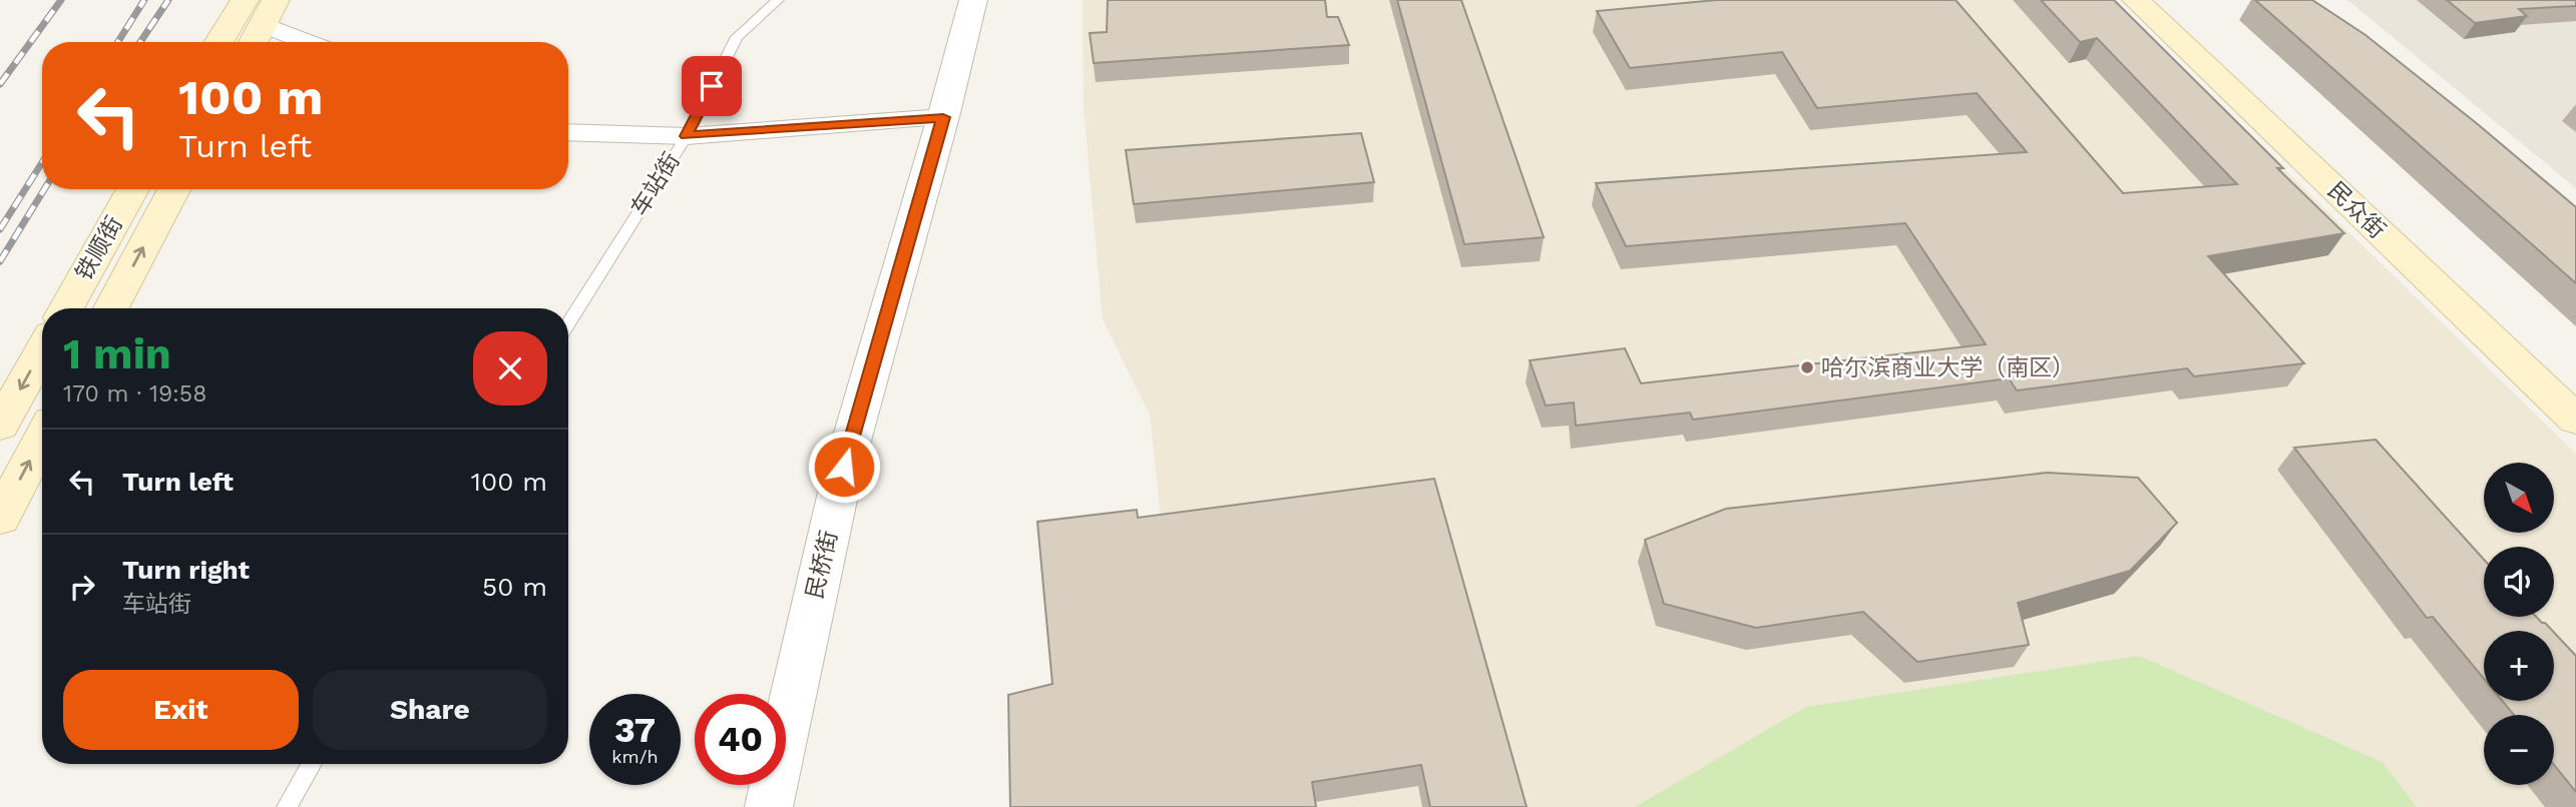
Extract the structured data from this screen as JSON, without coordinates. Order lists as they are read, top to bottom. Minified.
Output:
{"streets":{"main road":["民众街","铁顺街"],"street":["民桥街"],"lane":["车站街"]},"places":["哈尔滨商业大学（南区）"],"north":"bottom right","page":{"turn":["100 m","Turn left"],"heading":["1 min","170 m · 19:58"],"list":[{"name":"Turn left","value":"100 m"},{"name":"Turn right","note":"车站街","value":"50 m"}],"map_buttons":["+","−"],"buttons":["Exit","Share"],"speed":"37 km/h","limit":"40"}}
